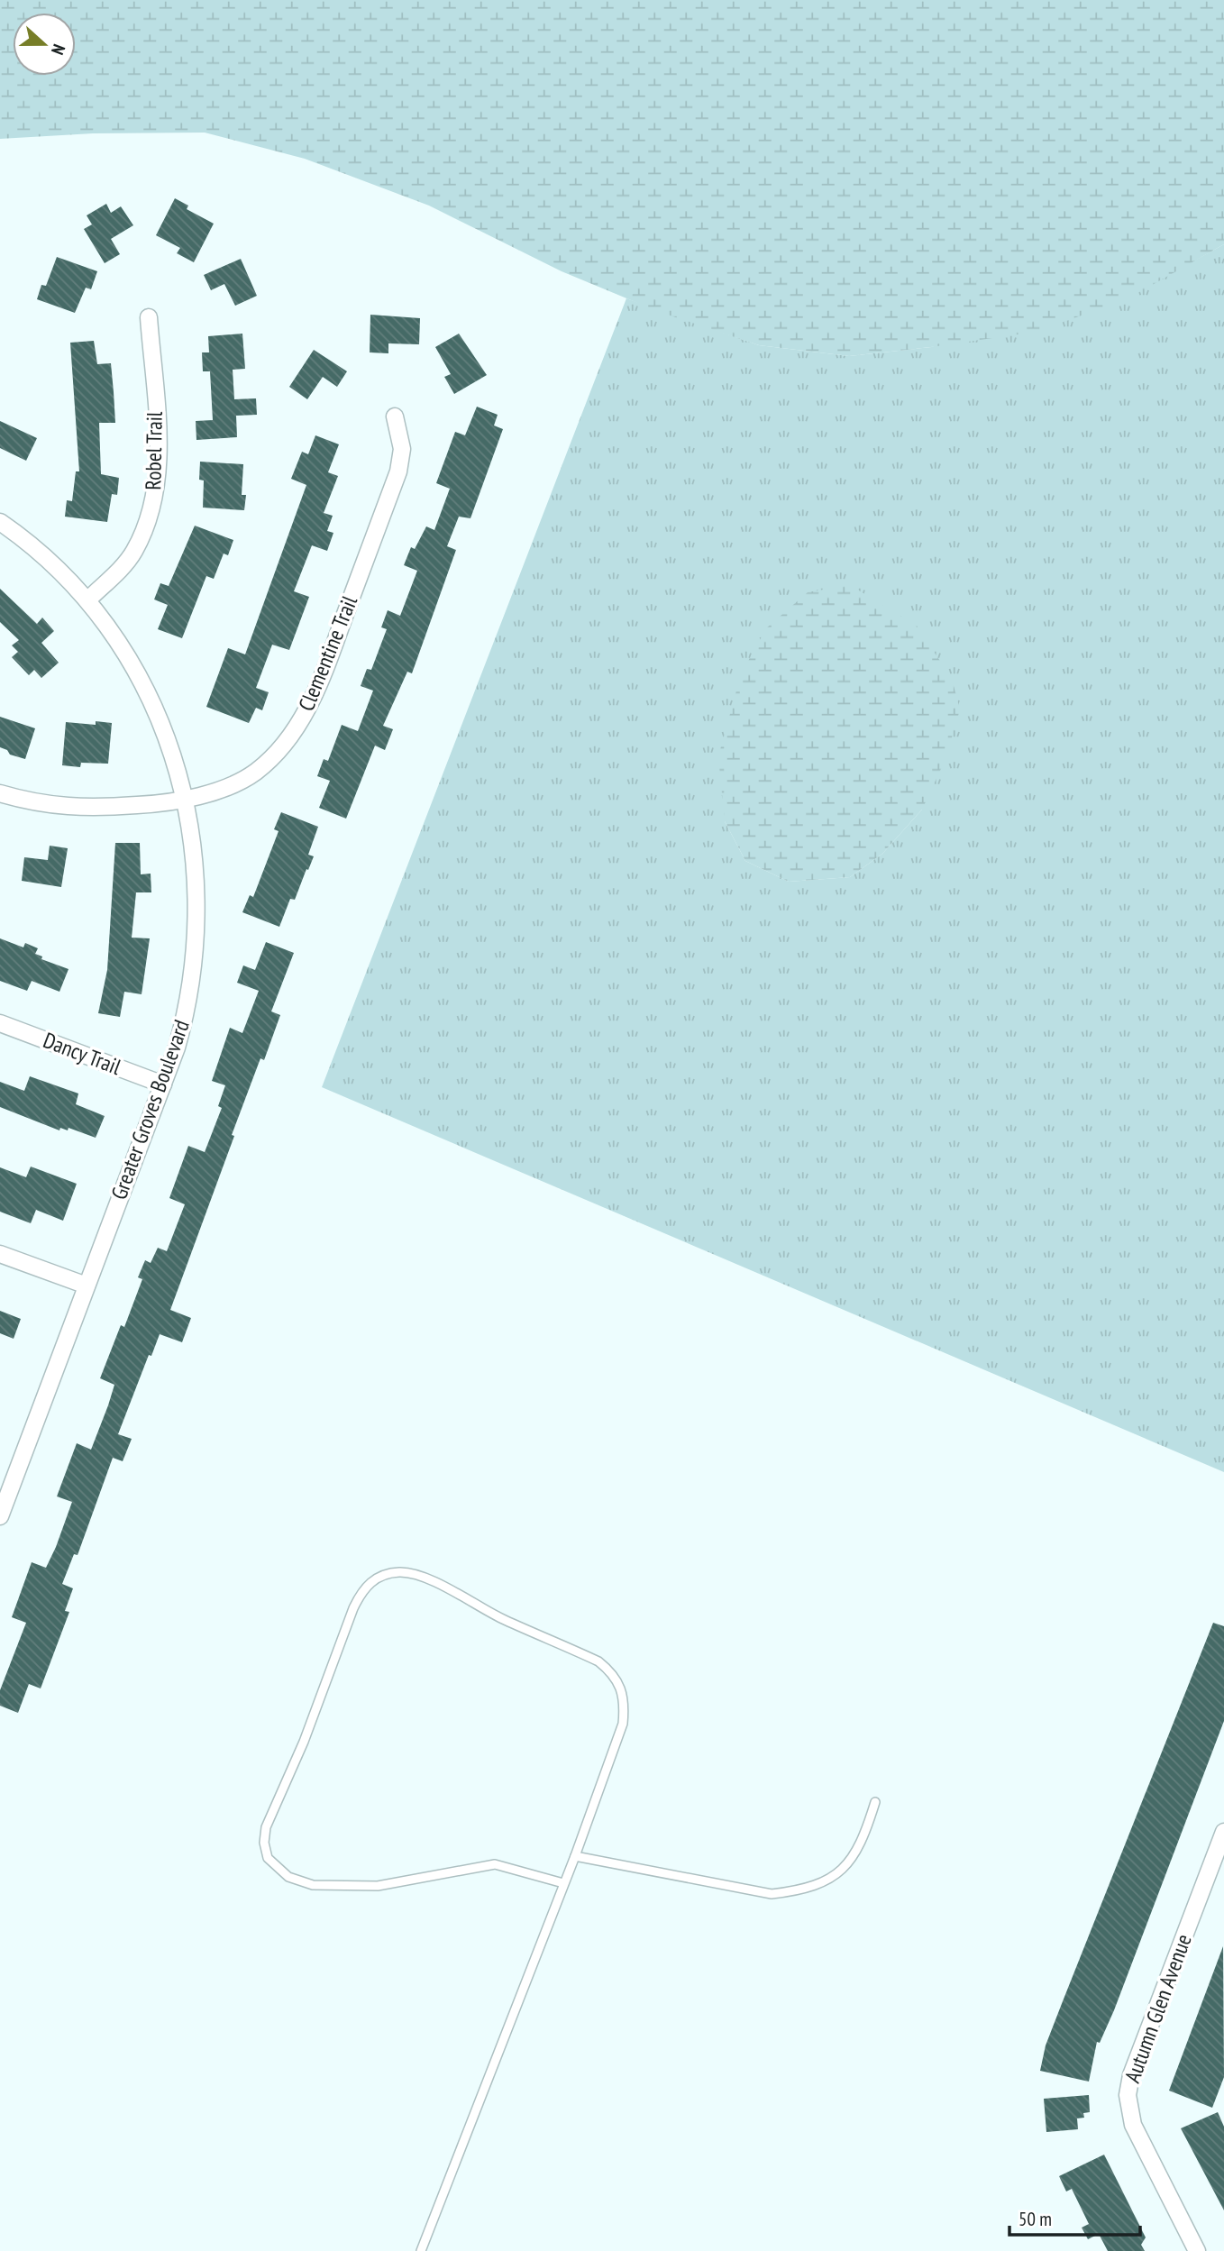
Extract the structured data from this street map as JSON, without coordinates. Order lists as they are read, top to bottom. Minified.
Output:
{"streets":{"street":["Robel Trail","Clementine Trail","Dancy Trail","Greater Groves Boulevard","Autumn Glen Avenue"]},"crossings":[["Robel Trail","Greater Groves Boulevard"],["Clementine Trail","Greater Groves Boulevard"],["Dancy Trail","Greater Groves Boulevard"]],"scale_bar":"50 m","north":"right"}
